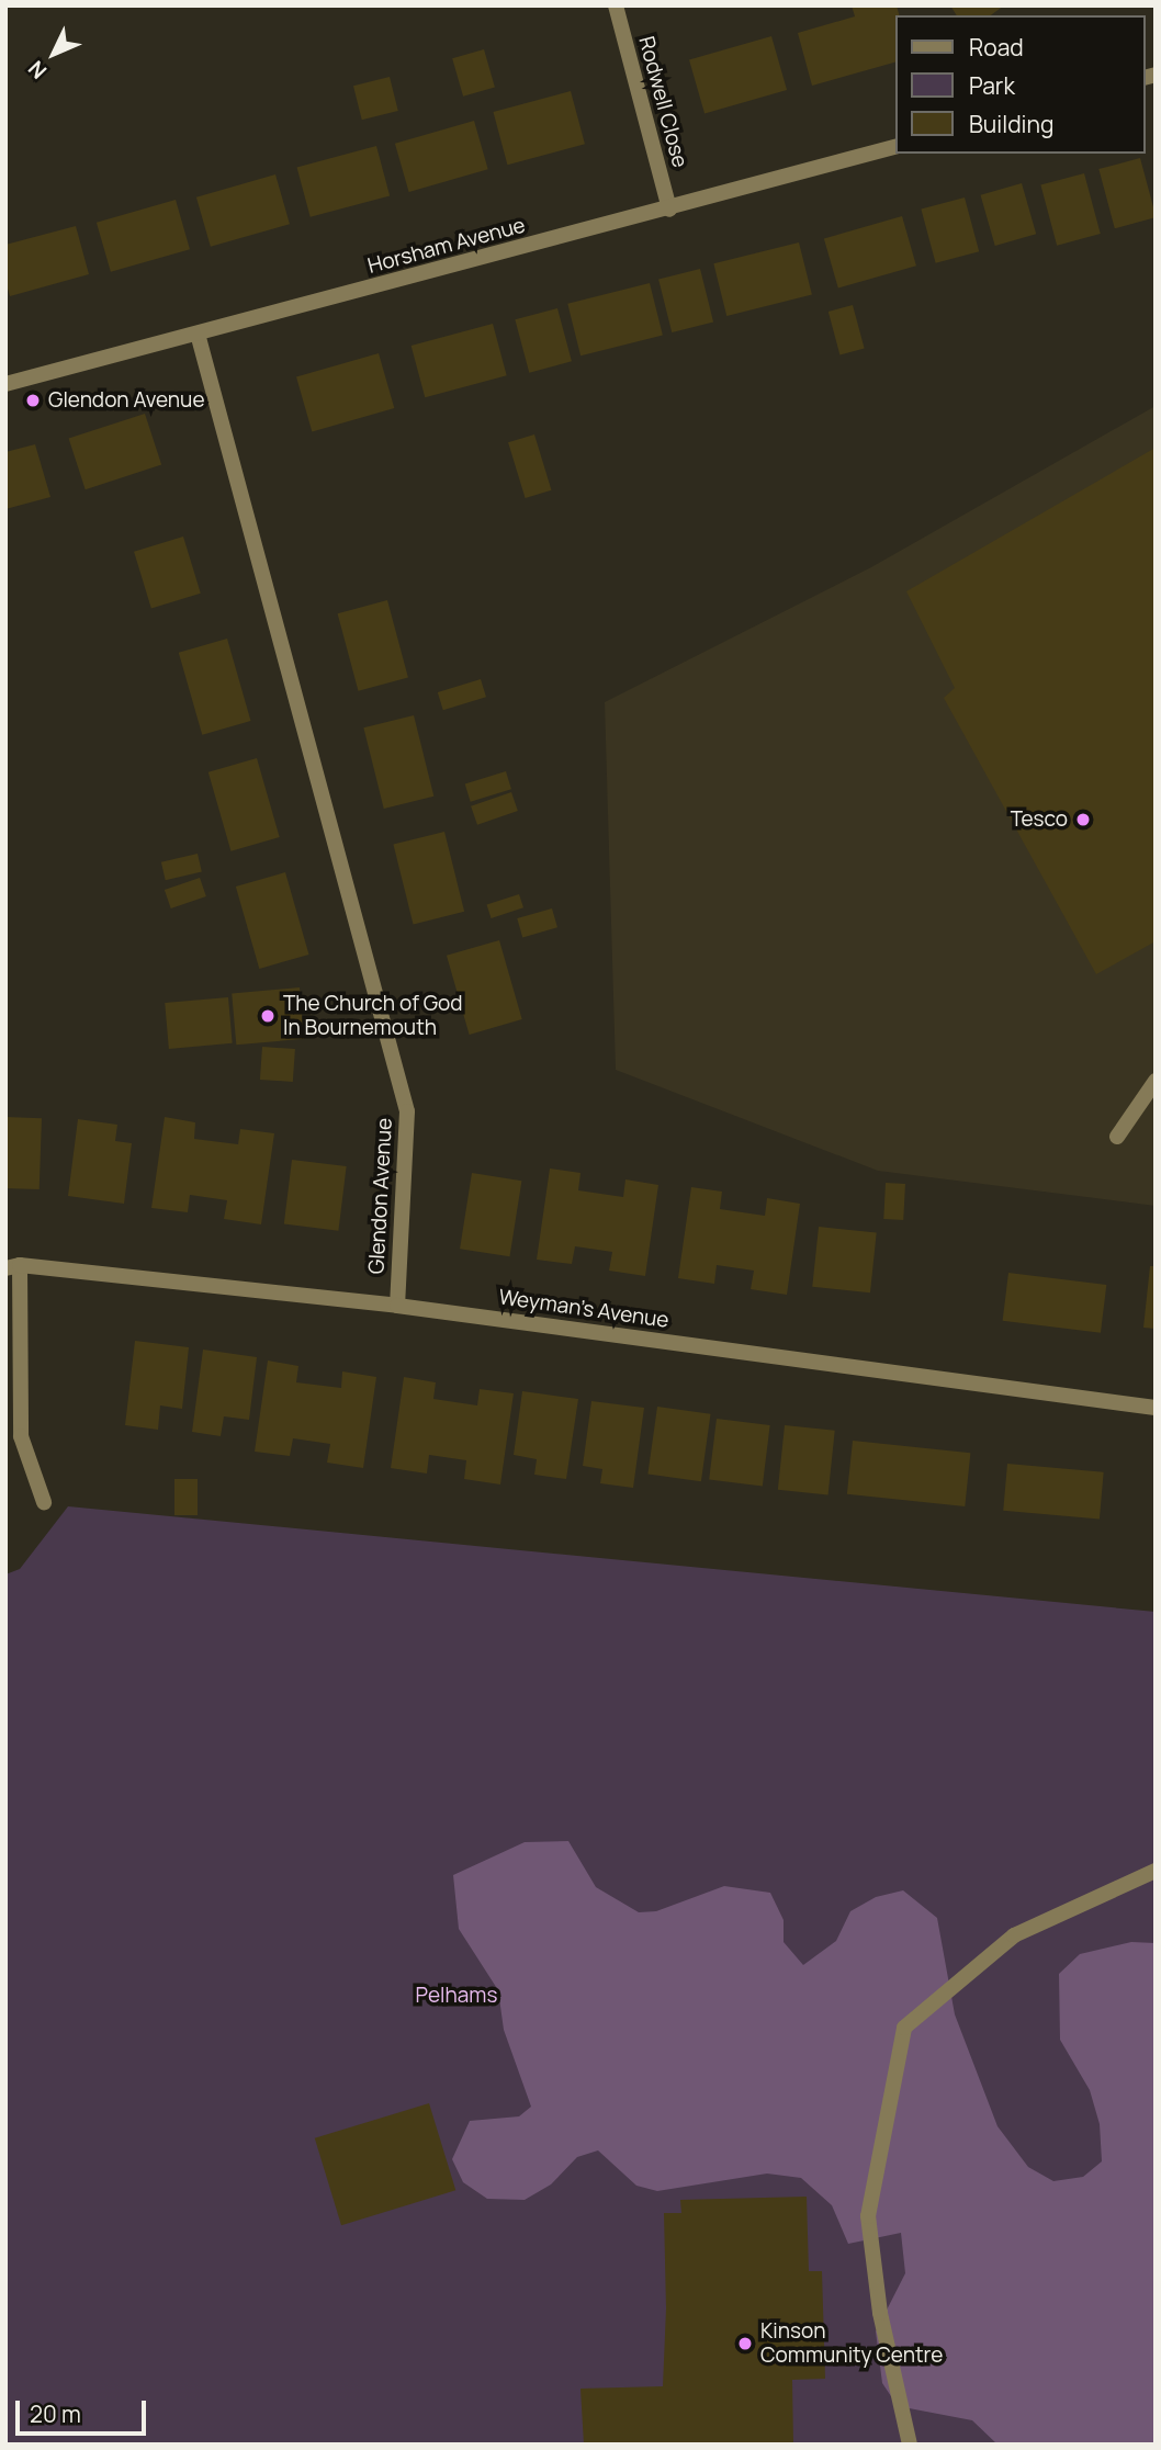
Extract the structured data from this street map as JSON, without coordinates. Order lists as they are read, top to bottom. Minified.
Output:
{"streets":{"street":["Rodwell Close","Horsham Avenue","Glendon Avenue","Weyman's Avenue"]},"crossings":[["Rodwell Close","Horsham Avenue"],["Horsham Avenue","Glendon Avenue"],["Glendon Avenue","Weyman's Avenue"]],"parks":["Pelhams"],"places":["Glendon Avenue","Tesco","The Church of God In Bournemouth","Kinson Community Centre"],"legend":["Road","Park","Building"],"scale_bar":"20 m","north":"bottom left"}
